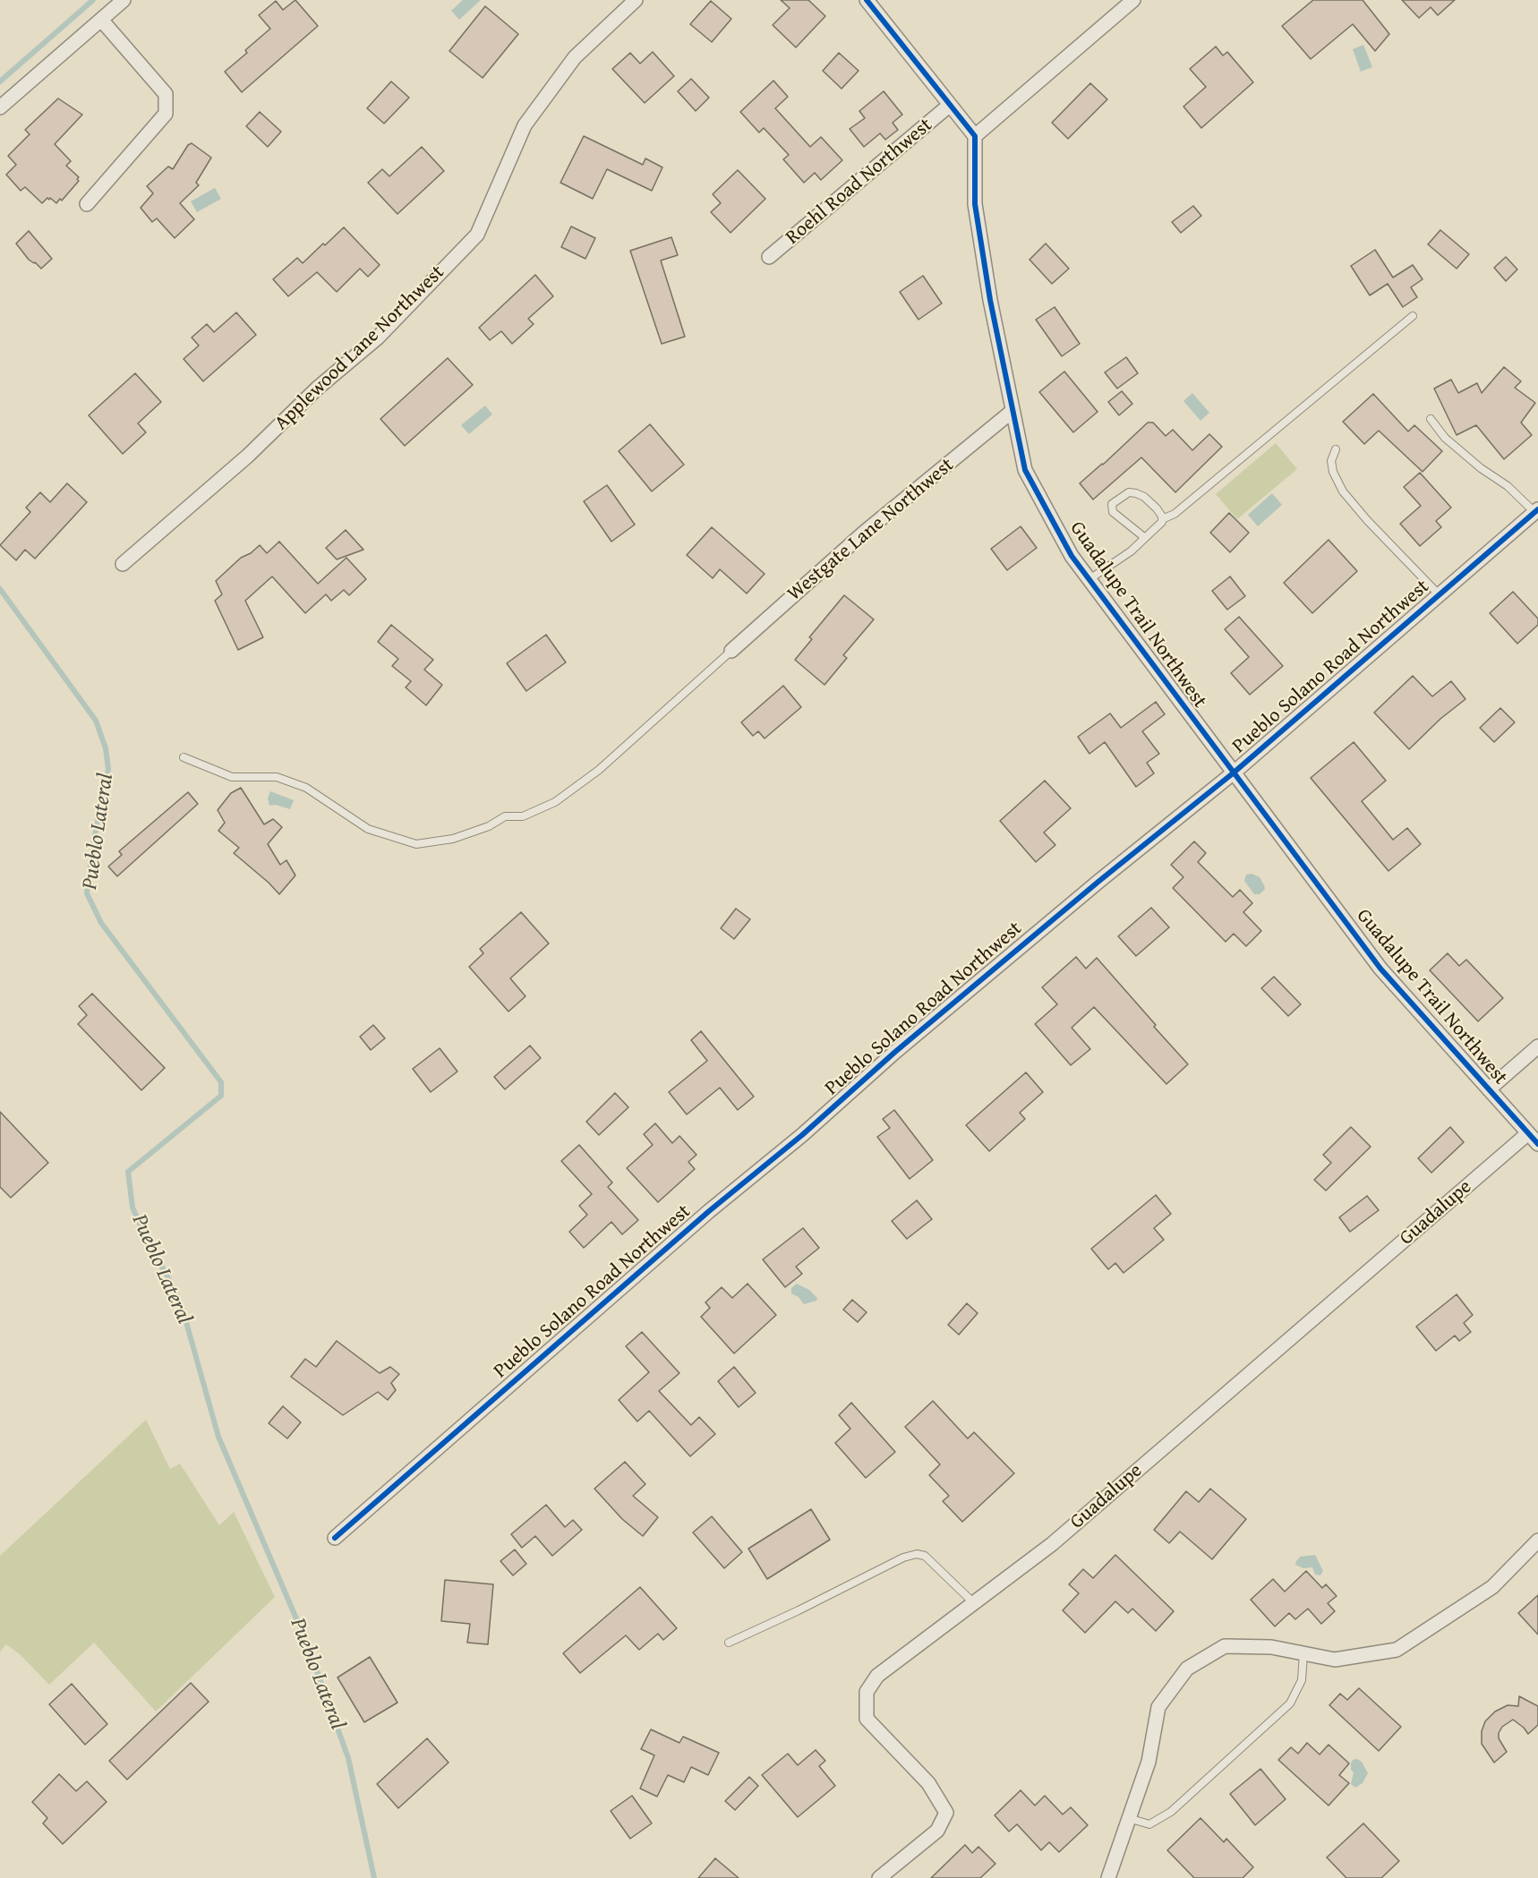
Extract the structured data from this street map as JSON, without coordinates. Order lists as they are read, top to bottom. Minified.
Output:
{"streets":{"street":["Roehl Road Northwest","Applewood Lane Northwest","Westgate Lane Northwest","Guadalupe Trail Northwest","Pueblo Solano Road Northwest","Guadalupe"]},"crossings":[["Westgate Lane Northwest","Guadalupe Trail Northwest"],["Guadalupe Trail Northwest","Pueblo Solano Road Northwest"],["Guadalupe Trail Northwest","Guadalupe"]],"water":["Pueblo Lateral"]}
